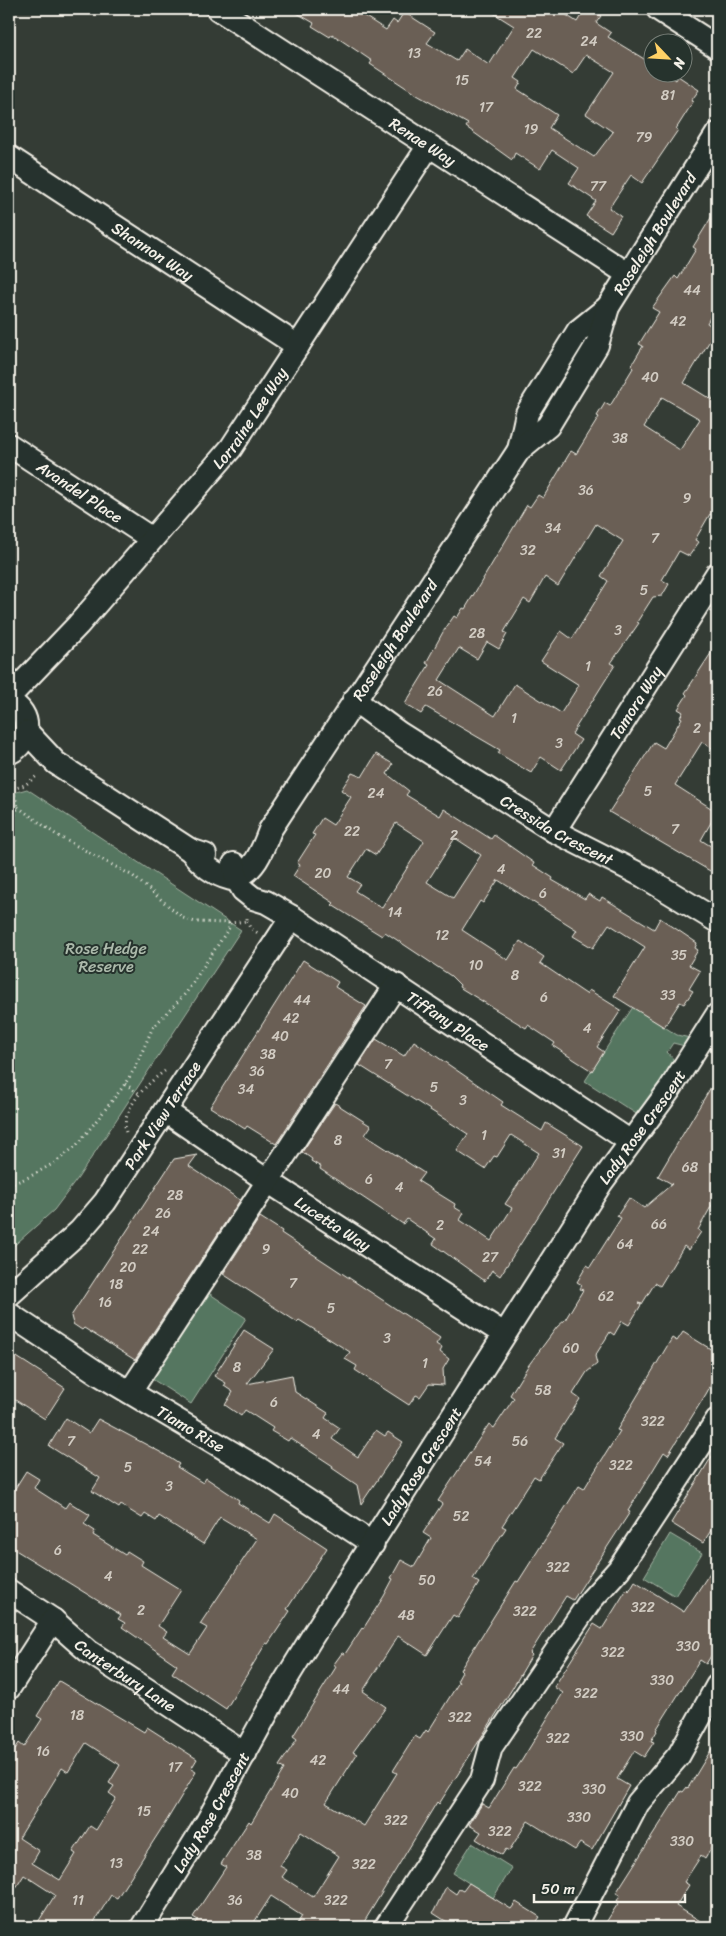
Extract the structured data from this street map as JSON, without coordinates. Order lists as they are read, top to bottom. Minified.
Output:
{"streets":{"street":["Renae Way","Roseleigh Boulevard","Shannon Way","Lorraine Lee Way","Avandel Place","Tamora Way","Cressida Crescent","Tiffany Place","Park View Terrace","Lady Rose Crescent","Lucetta Way","Tiamo Rise","Canterbury Lane"]},"crossings":[["Renae Way","Roseleigh Boulevard"],["Renae Way","Lorraine Lee Way"],["Roseleigh Boulevard","Cressida Crescent"],["Roseleigh Boulevard","Tiffany Place"],["Shannon Way","Lorraine Lee Way"],["Lorraine Lee Way","Avandel Place"],["Tamora Way","Cressida Crescent"],["Tiffany Place","Park View Terrace"],["Tiffany Place","Lady Rose Crescent"],["Park View Terrace","Lucetta Way"],["Lady Rose Crescent","Lucetta Way"],["Lady Rose Crescent","Tiamo Rise"],["Lady Rose Crescent","Canterbury Lane"]],"parks":["Rose Hedge Reserve"],"house_numbers":["22","24","13","15","81","17","19","79","77","44","42","40","38","36","9","34","7","32","5","3","28","1","26","1","2","3","5","24","7","22","2","4","20","6","14","12","35","10","8","33","6","44","42","4","40","38","7","36","5","34","3","1","8","31","68","6","4","28","26","66","2","24","64","22","9","27","20","7","18","62","16","5","3","60","1","8","58","6","322","4","7","56","54","322","5","3","52","6","322","4","50","322","2","322","48","330","322","330","44","322","18","322","330","322","16","42","17","322","330","40","15","330","322","322","330","38","13","322","11","36","322"],"scale_bar":"50 m","north":"bottom right"}
